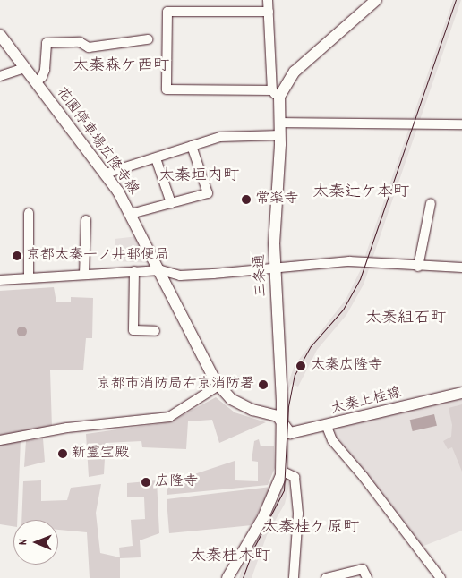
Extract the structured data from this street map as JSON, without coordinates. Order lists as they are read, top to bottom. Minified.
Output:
{"streets":{"main road":["花園停車場広隆寺線","三条通","太秦上桂線"]},"crossings":[["花園停車場広隆寺線","三条通"],["花園停車場広隆寺線","太秦上桂線"],["三条通","太秦上桂線"]],"districts":["太秦森ケ西町","太秦垣内町","太秦辻ケ本町","太秦組石町","太秦桂ケ原町","太秦桂木町"],"places":["常楽寺","京都太秦一ノ井郵便局","太秦広隆寺","京都市消防局右京消防署","新霊宝殿","広隆寺"],"north":"left"}
